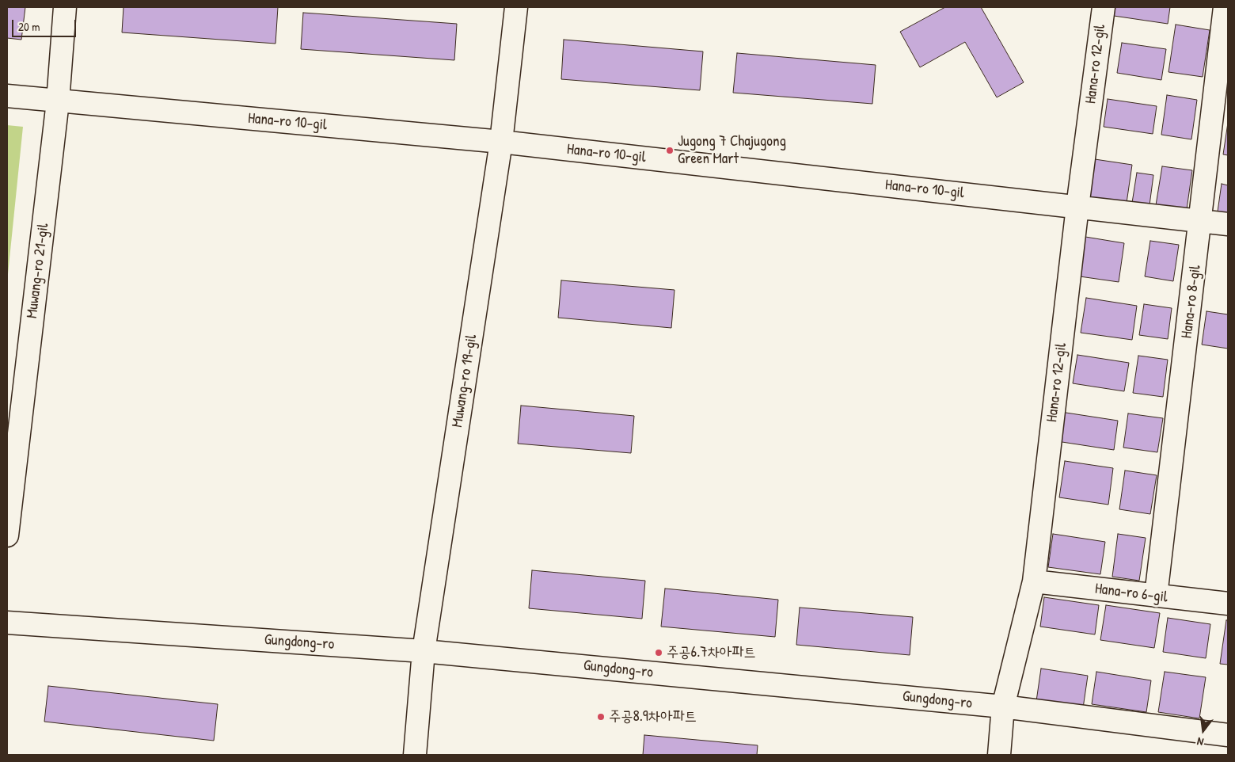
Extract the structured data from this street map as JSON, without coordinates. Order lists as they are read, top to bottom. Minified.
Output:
{"streets":{"street":["Hana-ro 12-gil","Hana-ro 10-gil","Muwang-ro 21-gil","Hana-ro 8-gil","Muwang-ro 19-gil","Hana-ro 6-gil","Gungdong-ro"]},"crossings":[["Hana-ro 12-gil","Hana-ro 10-gil"],["Hana-ro 12-gil","Hana-ro 6-gil"],["Hana-ro 12-gil","Gungdong-ro"],["Hana-ro 10-gil","Muwang-ro 21-gil"],["Hana-ro 10-gil","Hana-ro 8-gil"],["Hana-ro 10-gil","Muwang-ro 19-gil"],["Hana-ro 8-gil","Hana-ro 6-gil"],["Muwang-ro 19-gil","Gungdong-ro"]],"places":["Jugong 7 Chajugong Green Mart","주공6.7차아파트","주공8.9차아파트"],"scale_bar":"20 m","north":"bottom"}
